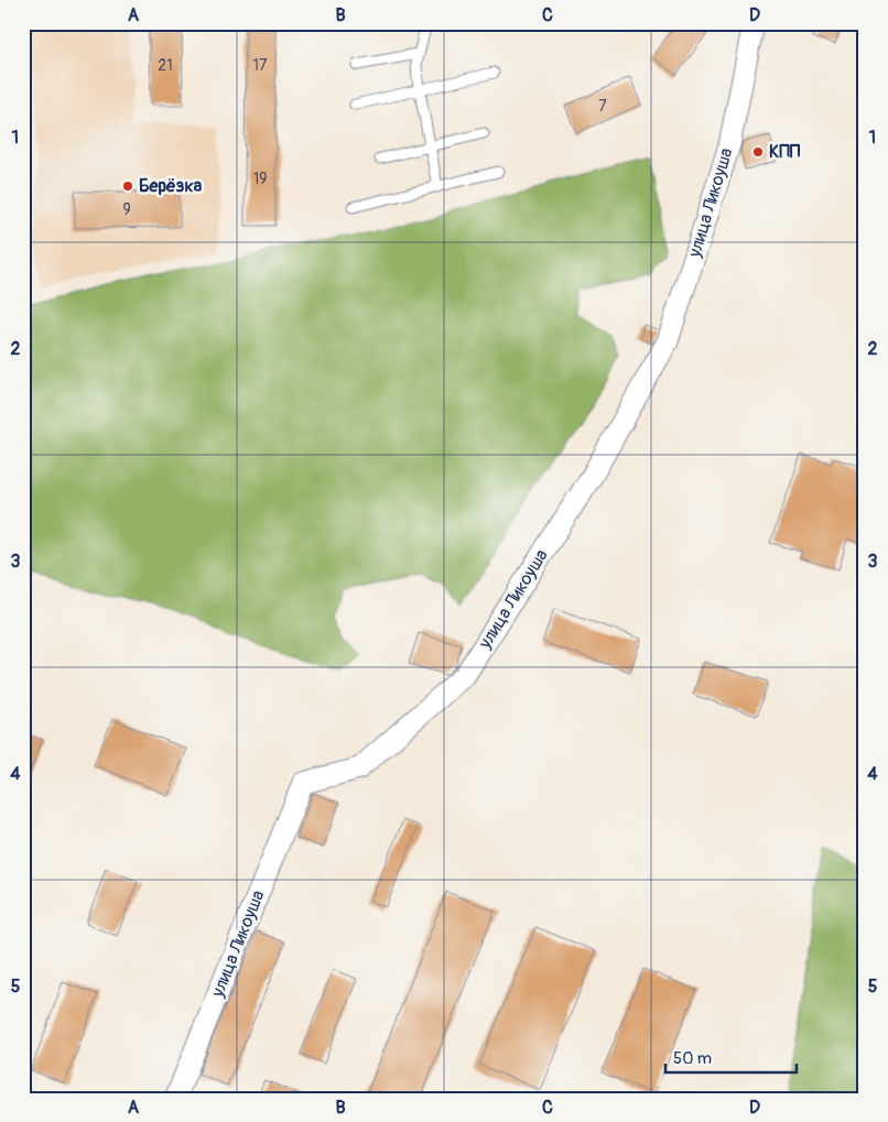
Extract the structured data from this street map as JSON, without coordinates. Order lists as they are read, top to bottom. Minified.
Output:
{"streets":{"street":["улица Ликоуша"]},"places":["КПП","Берёзка"],"house_numbers":["21","17","7","19","9"],"scale_bar":"50 m","grid":{"columns":["A","B","C","D"],"rows":["1","2","3","4","5"]}}
